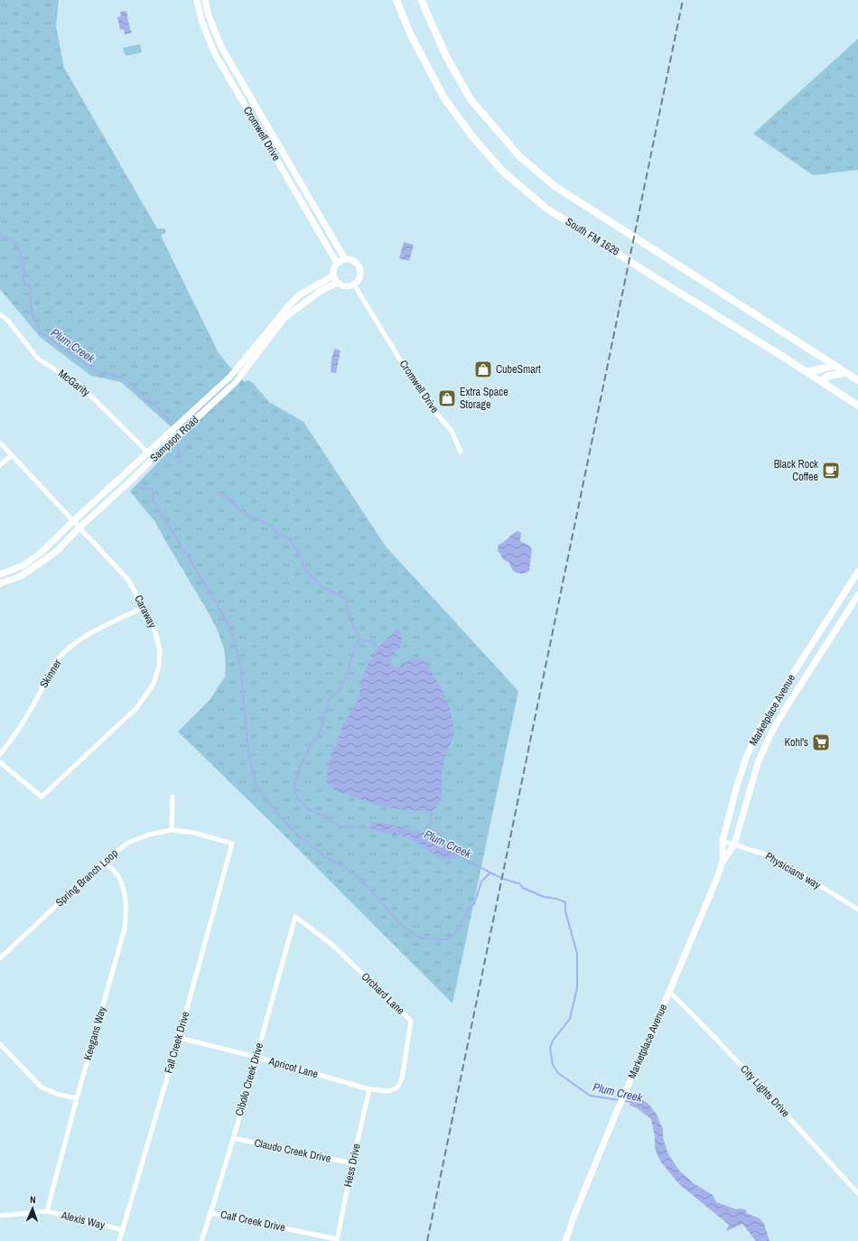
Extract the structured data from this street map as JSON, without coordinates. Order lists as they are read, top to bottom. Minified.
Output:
{"streets":{"main road":["South FM 1626"],"street":["Cromwell Drive","McGarity","Sampson Road","Caraway","Skinner","Marketplace Avenue","Physicians way","Spring Branch Loop","Orchard Lane","Keegans Way","Fall Creek Drive","Apricot Lane","Cibolo Creek Drive","City Lights Drive","Claudo Creek Drive","Hess Drive","Alexis Way","Calf Creek Drive"]},"crossings":[["Cromwell Drive","Sampson Road"],["McGarity","Sampson Road"],["Sampson Road","Caraway"],["Caraway","Skinner"],["Marketplace Avenue","Physicians way"],["Marketplace Avenue","City Lights Drive"],["Spring Branch Loop","Keegans Way"],["Spring Branch Loop","Fall Creek Drive"],["Orchard Lane","Apricot Lane"],["Orchard Lane","Cibolo Creek Drive"],["Keegans Way","Alexis Way"],["Fall Creek Drive","Apricot Lane"],["Fall Creek Drive","Alexis Way"],["Apricot Lane","Cibolo Creek Drive"],["Apricot Lane","Hess Drive"],["Cibolo Creek Drive","Claudo Creek Drive"],["Cibolo Creek Drive","Calf Creek Drive"],["Claudo Creek Drive","Hess Drive"],["Hess Drive","Calf Creek Drive"]],"water":["Plum Creek"],"places":{"shop":["CubeSmart","Extra Space Storage"],"cafe":["Black Rock Coffee"],"supermarket":["Kohl's"]},"north":"top"}
